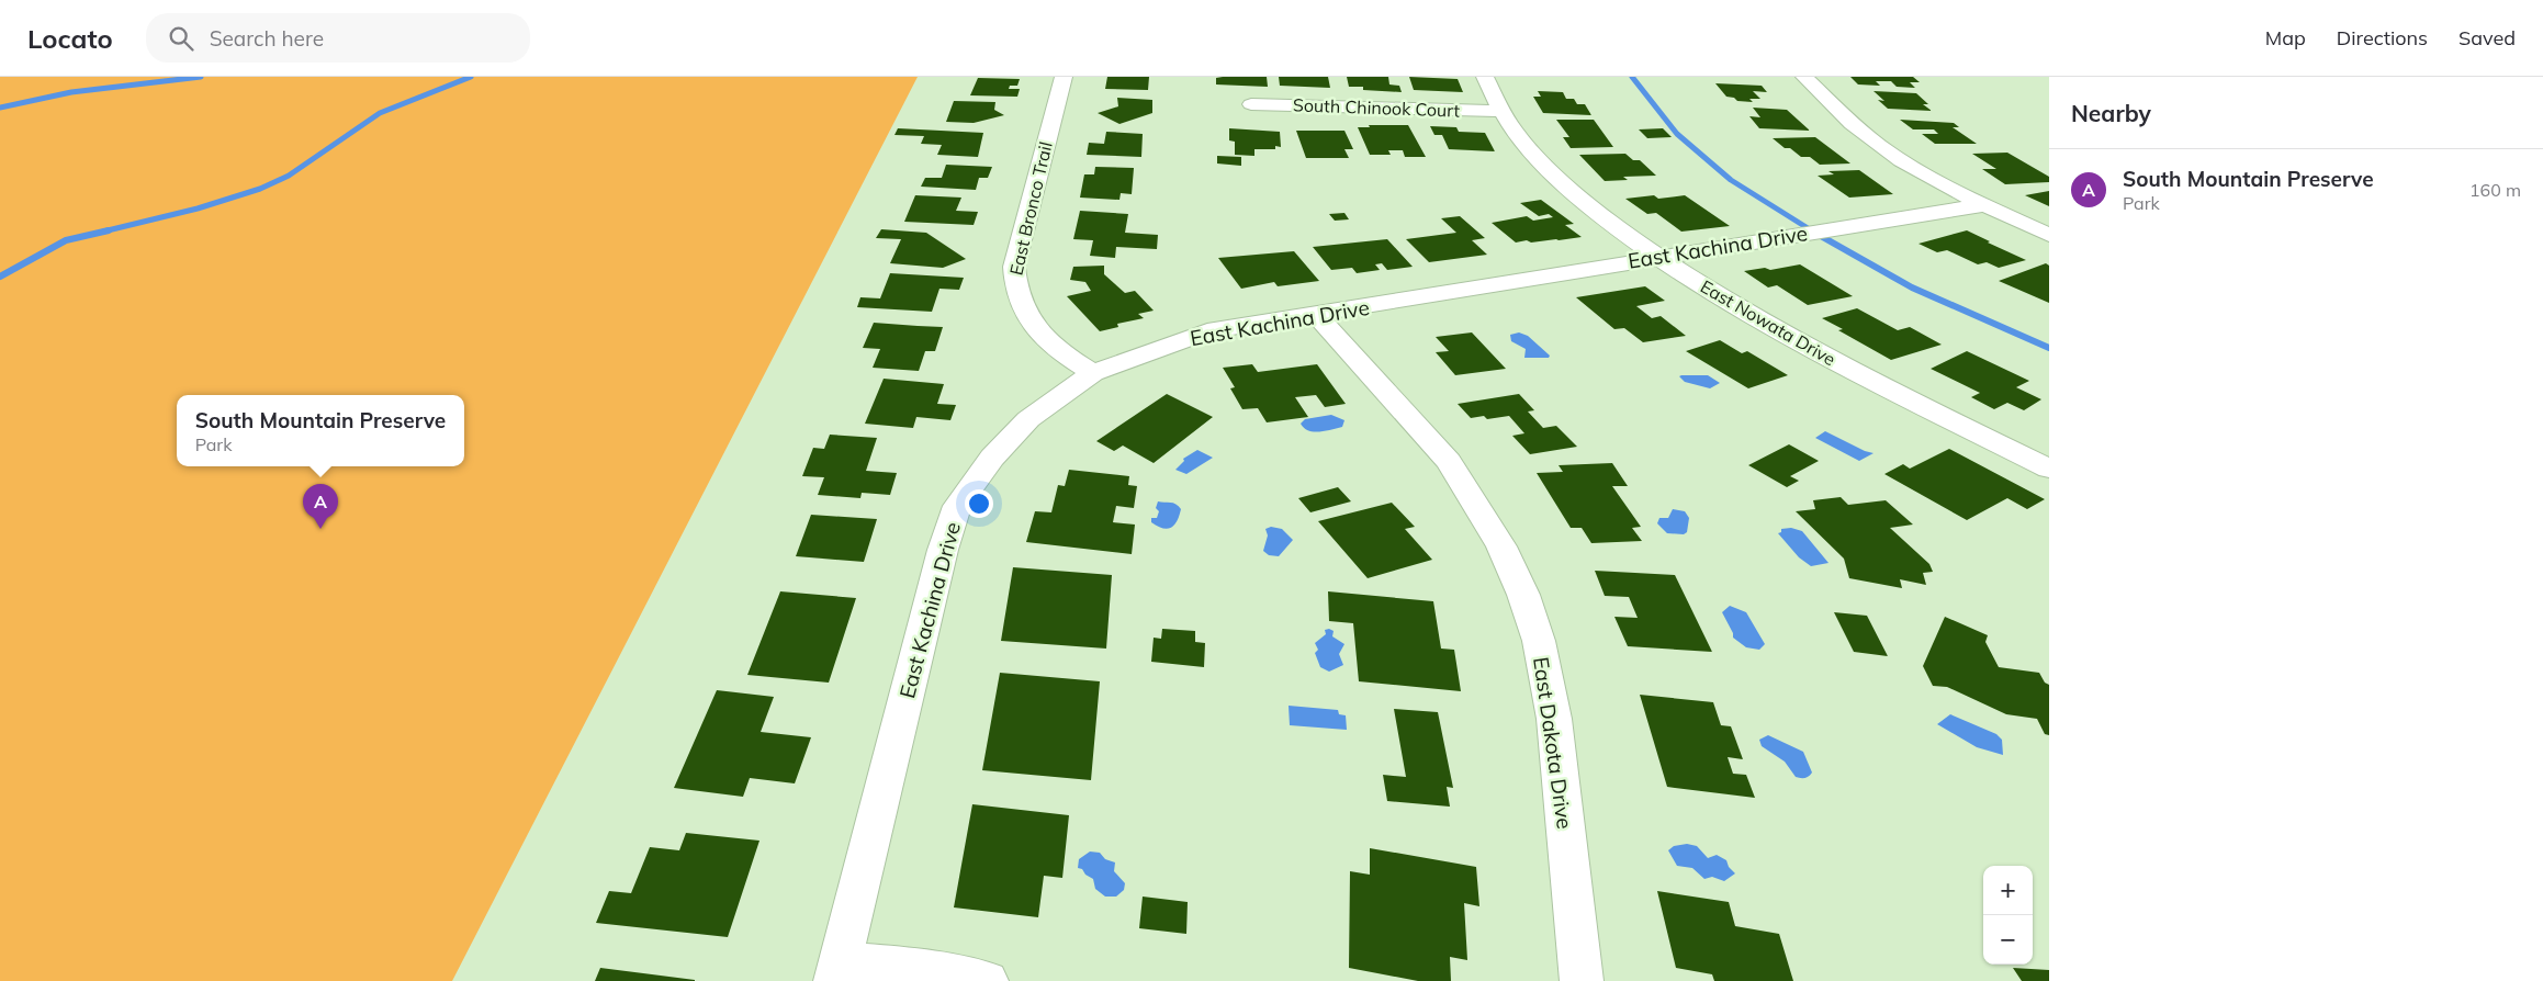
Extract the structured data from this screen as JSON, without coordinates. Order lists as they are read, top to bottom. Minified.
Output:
{"streets":{"street":["South Chinook Court","East Bronco Trail","East Kachina Drive","East Nowata Drive","East Dakota Drive"]},"crossings":[["South Chinook Court","East Nowata Drive"],["East Bronco Trail","East Kachina Drive"],["East Kachina Drive","East Nowata Drive"],["East Kachina Drive","East Dakota Drive"]],"page":{"header":"Locato","search":"Search here","nav":["Map","Directions","Saved"],"heading":"Nearby","list":[{"mark":"A","name":"South Mountain Preserve","note":"Park","value":"160 m"}],"popup":["South Mountain Preserve","Park"],"pins":"A","map_buttons":["+","−"]}}
